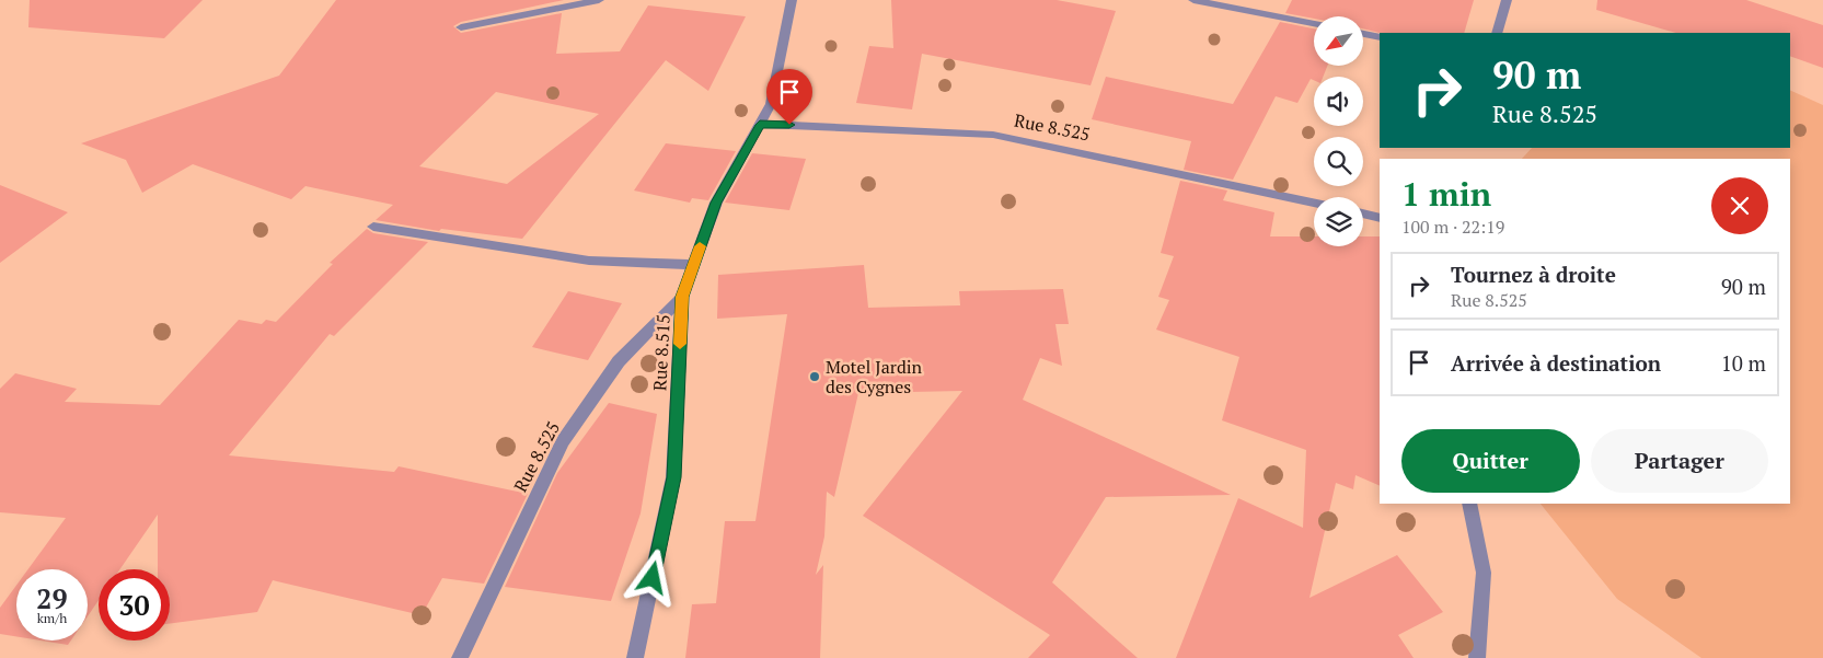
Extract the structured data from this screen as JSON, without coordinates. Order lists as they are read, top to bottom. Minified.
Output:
{"streets":{"street":["Rue 8.525","Rue 8.515"]},"crossings":[["Rue 8.525","Rue 8.515"]],"places":["Motel Jardin des Cygnes"],"north":"bottom left","page":{"turn":["90 m","Rue 8.525"],"heading":["1 min","100 m · 22:19"],"list":[{"name":"Tournez à droite","note":"Rue 8.525","value":"90 m"},{"name":"Arrivée à destination","value":"10 m"}],"buttons":["Quitter","Partager"],"speed":"29 km/h","limit":"30"}}
